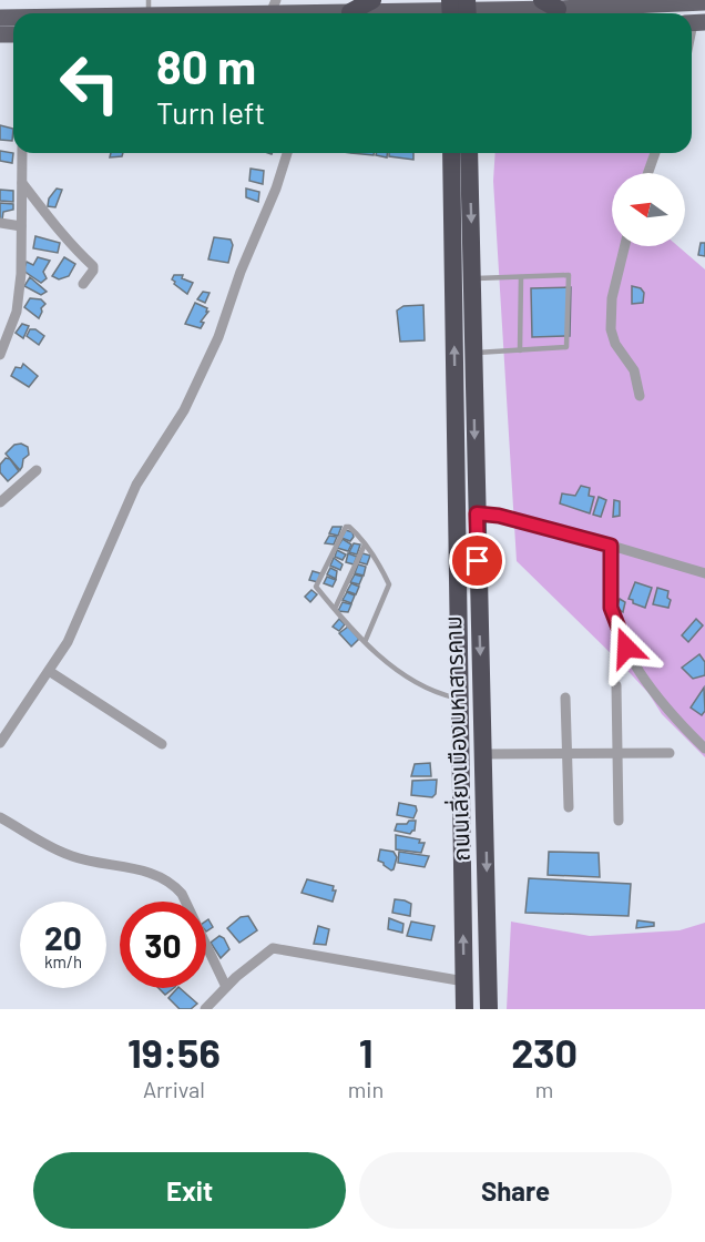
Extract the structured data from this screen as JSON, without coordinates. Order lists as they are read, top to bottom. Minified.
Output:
{"streets":{"highway":["ถนนเลี่ยงเมืองมหาสารคาม"]},"north":"left","page":{"turn":["80 m","Turn left"],"speed":"20 km/h","limit":"30","eta":["19:56","Arrival","1","min","230","m"],"buttons":["Exit","Share"]}}
